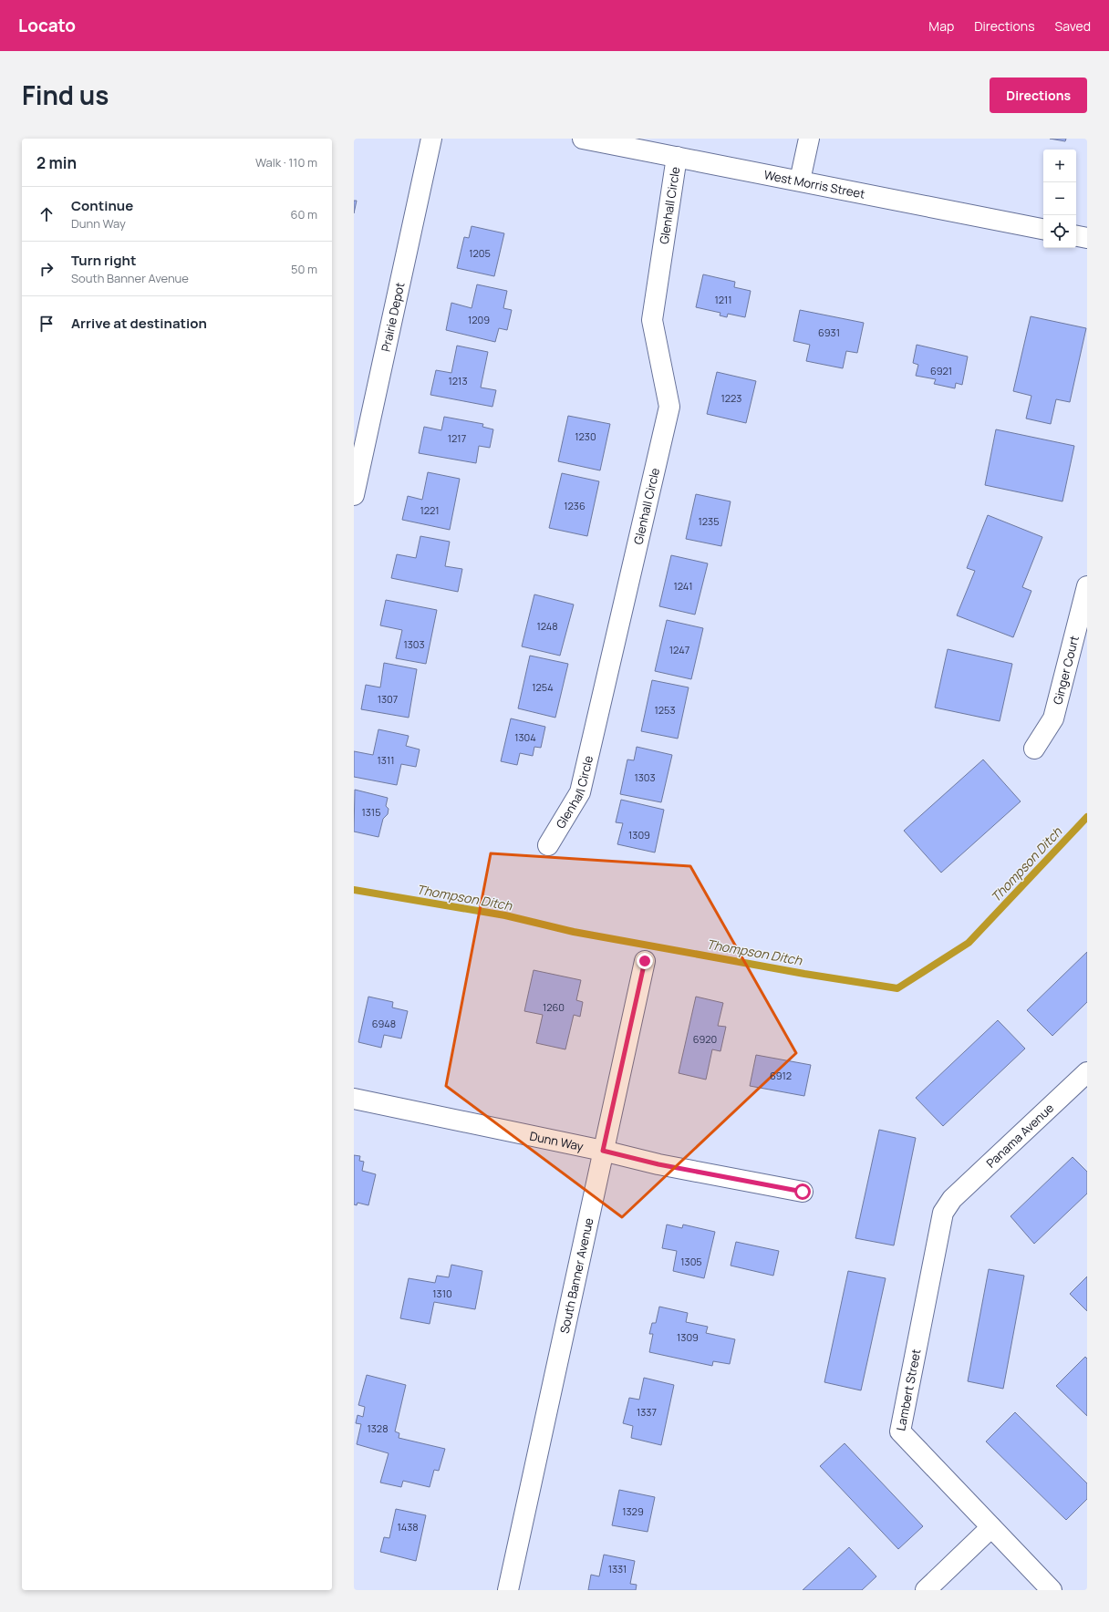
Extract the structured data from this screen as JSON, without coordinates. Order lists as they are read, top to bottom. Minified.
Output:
{"streets":{"street":["West Morris Street","Glenhall Circle","Prairie Depot","Ginger Court","Panama Avenue","Dunn Way","South Banner Avenue","Lambert Street"]},"crossings":[["West Morris Street","Glenhall Circle"],["Panama Avenue","Lambert Street"],["Dunn Way","South Banner Avenue"]],"water":["Thompson Ditch"],"house_numbers":["1205","1211","1209","6931","6921","1213","1223","1230","1217","1236","1221","1235","1241","1248","1303","1247","1254","1307","1253","1304","1311","1303","1315","1309","1260","6948","6920","6912","1305","1310","1309","1337","1328","1329","1438","1331"],"page":{"header":"Locato","nav":["Map","Directions","Saved"],"title":"Find us","buttons":"Directions","heading":["2 min","Walk · 110 m"],"map_buttons":["+","−"],"list":[["Continue","Dunn Way","60 m"],["Turn right","South Banner Avenue","50 m"],"Arrive at destination"]}}
